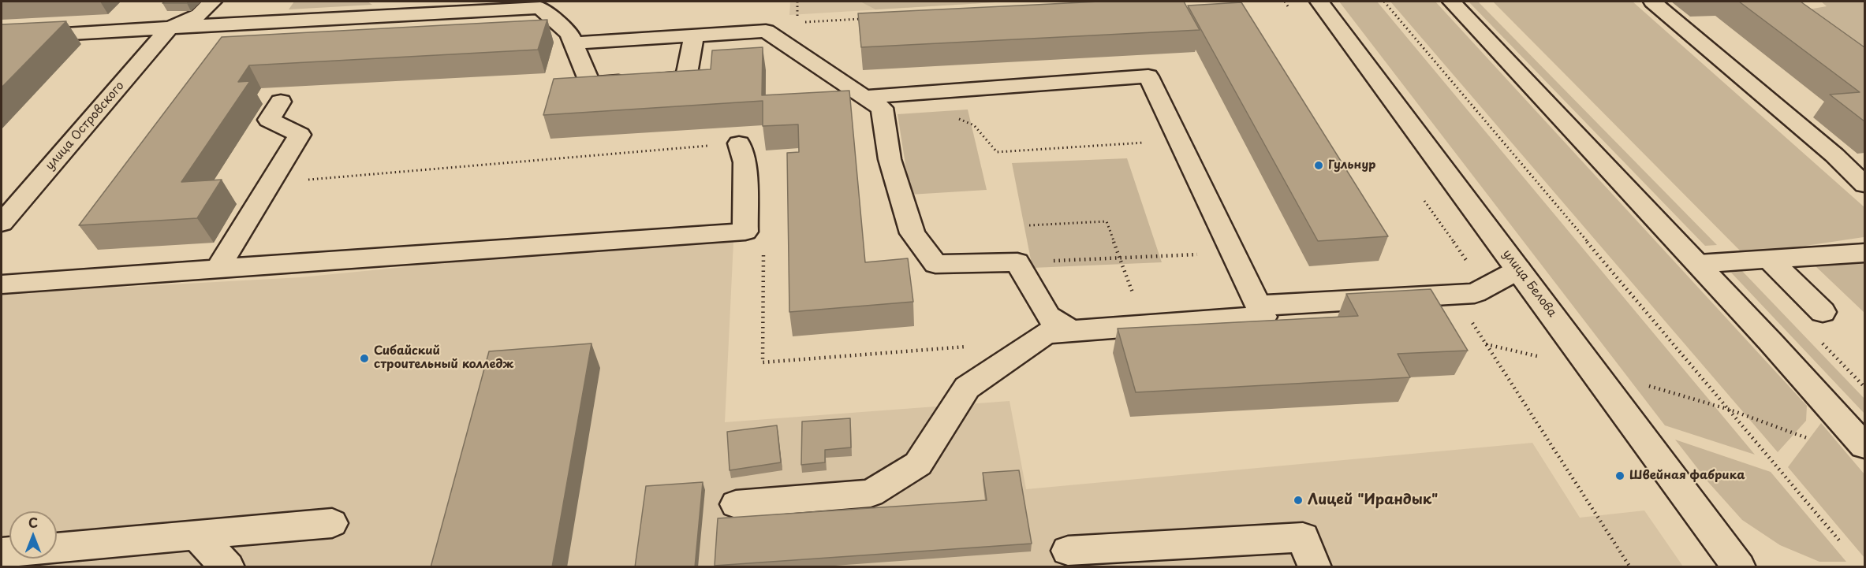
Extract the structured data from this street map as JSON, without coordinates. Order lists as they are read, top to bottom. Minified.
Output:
{"streets":{"main road":["улица Островского","улица Белова"]},"places":["Гульнур","Сибайский строительный колледж","Швейная фабрика","Лицей \"Ирандык\""],"north":"top"}
